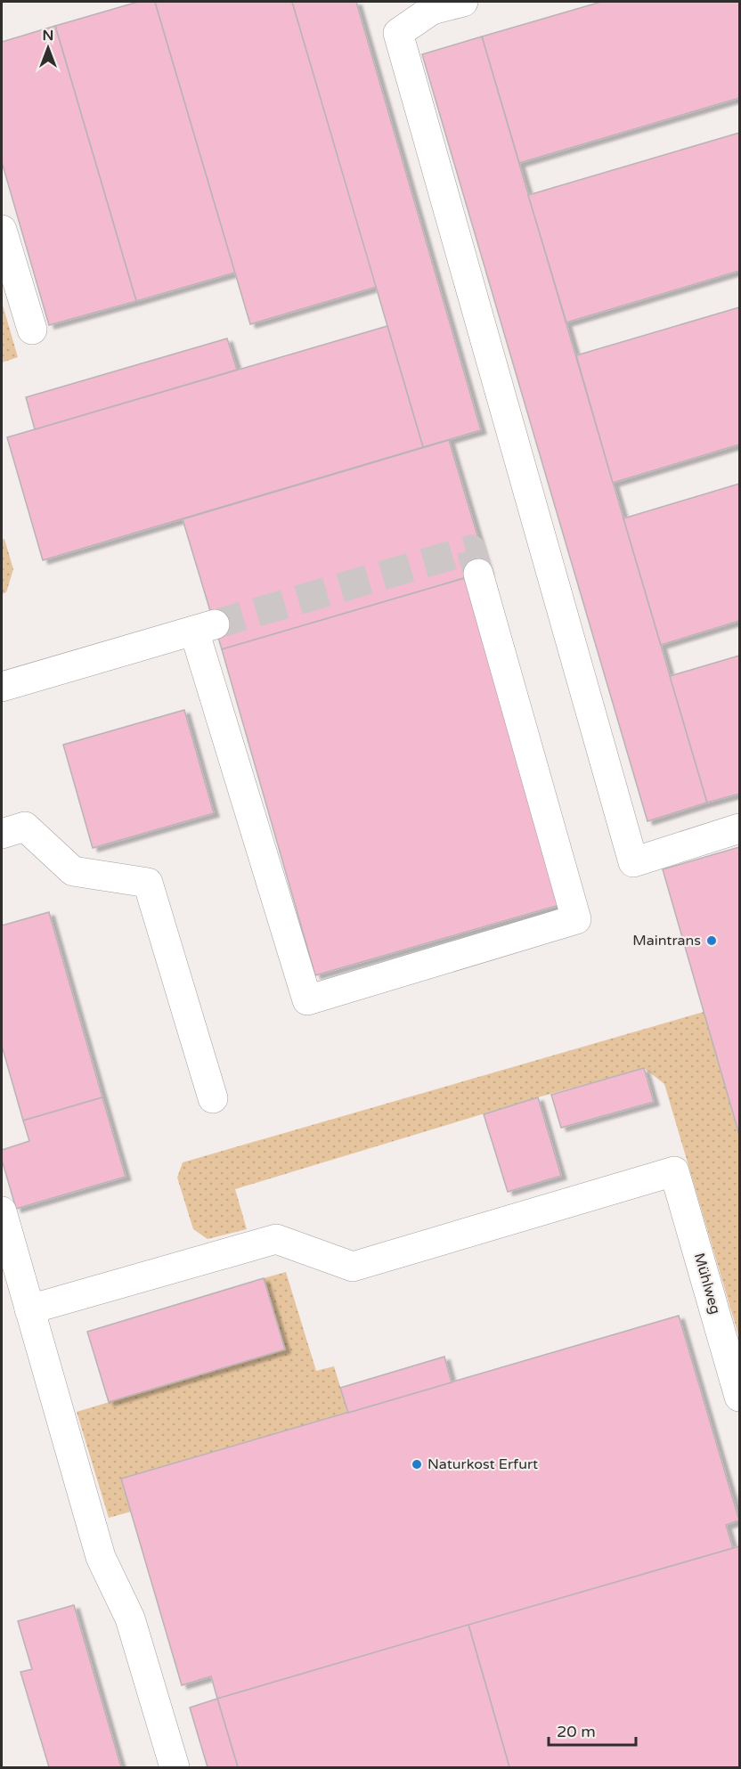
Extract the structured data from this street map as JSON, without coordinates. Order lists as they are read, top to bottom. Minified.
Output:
{"streets":{"lane":["Mühlweg"]},"places":["Maintrans","Naturkost Erfurt"],"scale_bar":"20 m","north":"top"}
